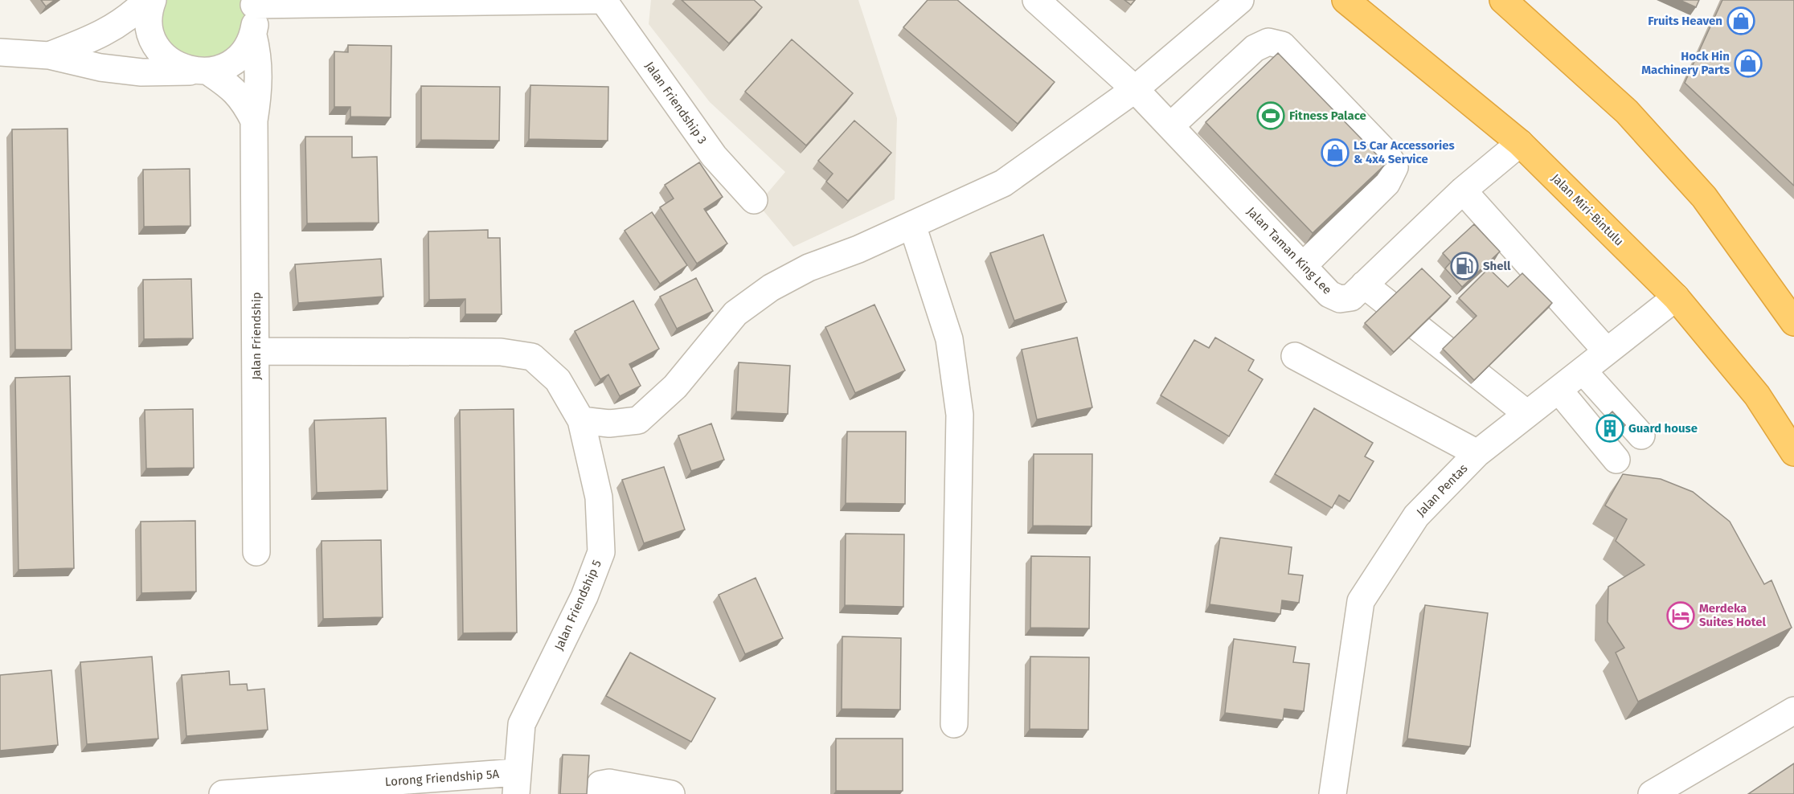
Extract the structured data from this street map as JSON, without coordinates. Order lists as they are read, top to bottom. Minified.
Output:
{"streets":{"highway":["Jalan Miri-Bintulu"],"street":["Jalan Friendship 3","Jalan Taman King Lee","Jalan Friendship","Jalan Pentas","Jalan Friendship 5","Lorong Friendship 5A"]},"crossings":[["Jalan Miri-Bintulu","Jalan Taman King Lee"],["Jalan Miri-Bintulu","Jalan Pentas"],["Jalan Friendship","Jalan Friendship 5"],["Jalan Friendship 5","Lorong Friendship 5A"]],"places":{"shop":["Fruits Heaven","Hock Hin Machinery Parts","LS Car Accessories & 4x4 Service"],"sports":["Fitness Palace"],"fuel station":["Shell"],"building":["Guard house"],"hotel":["Merdeka Suites Hotel"]}}
